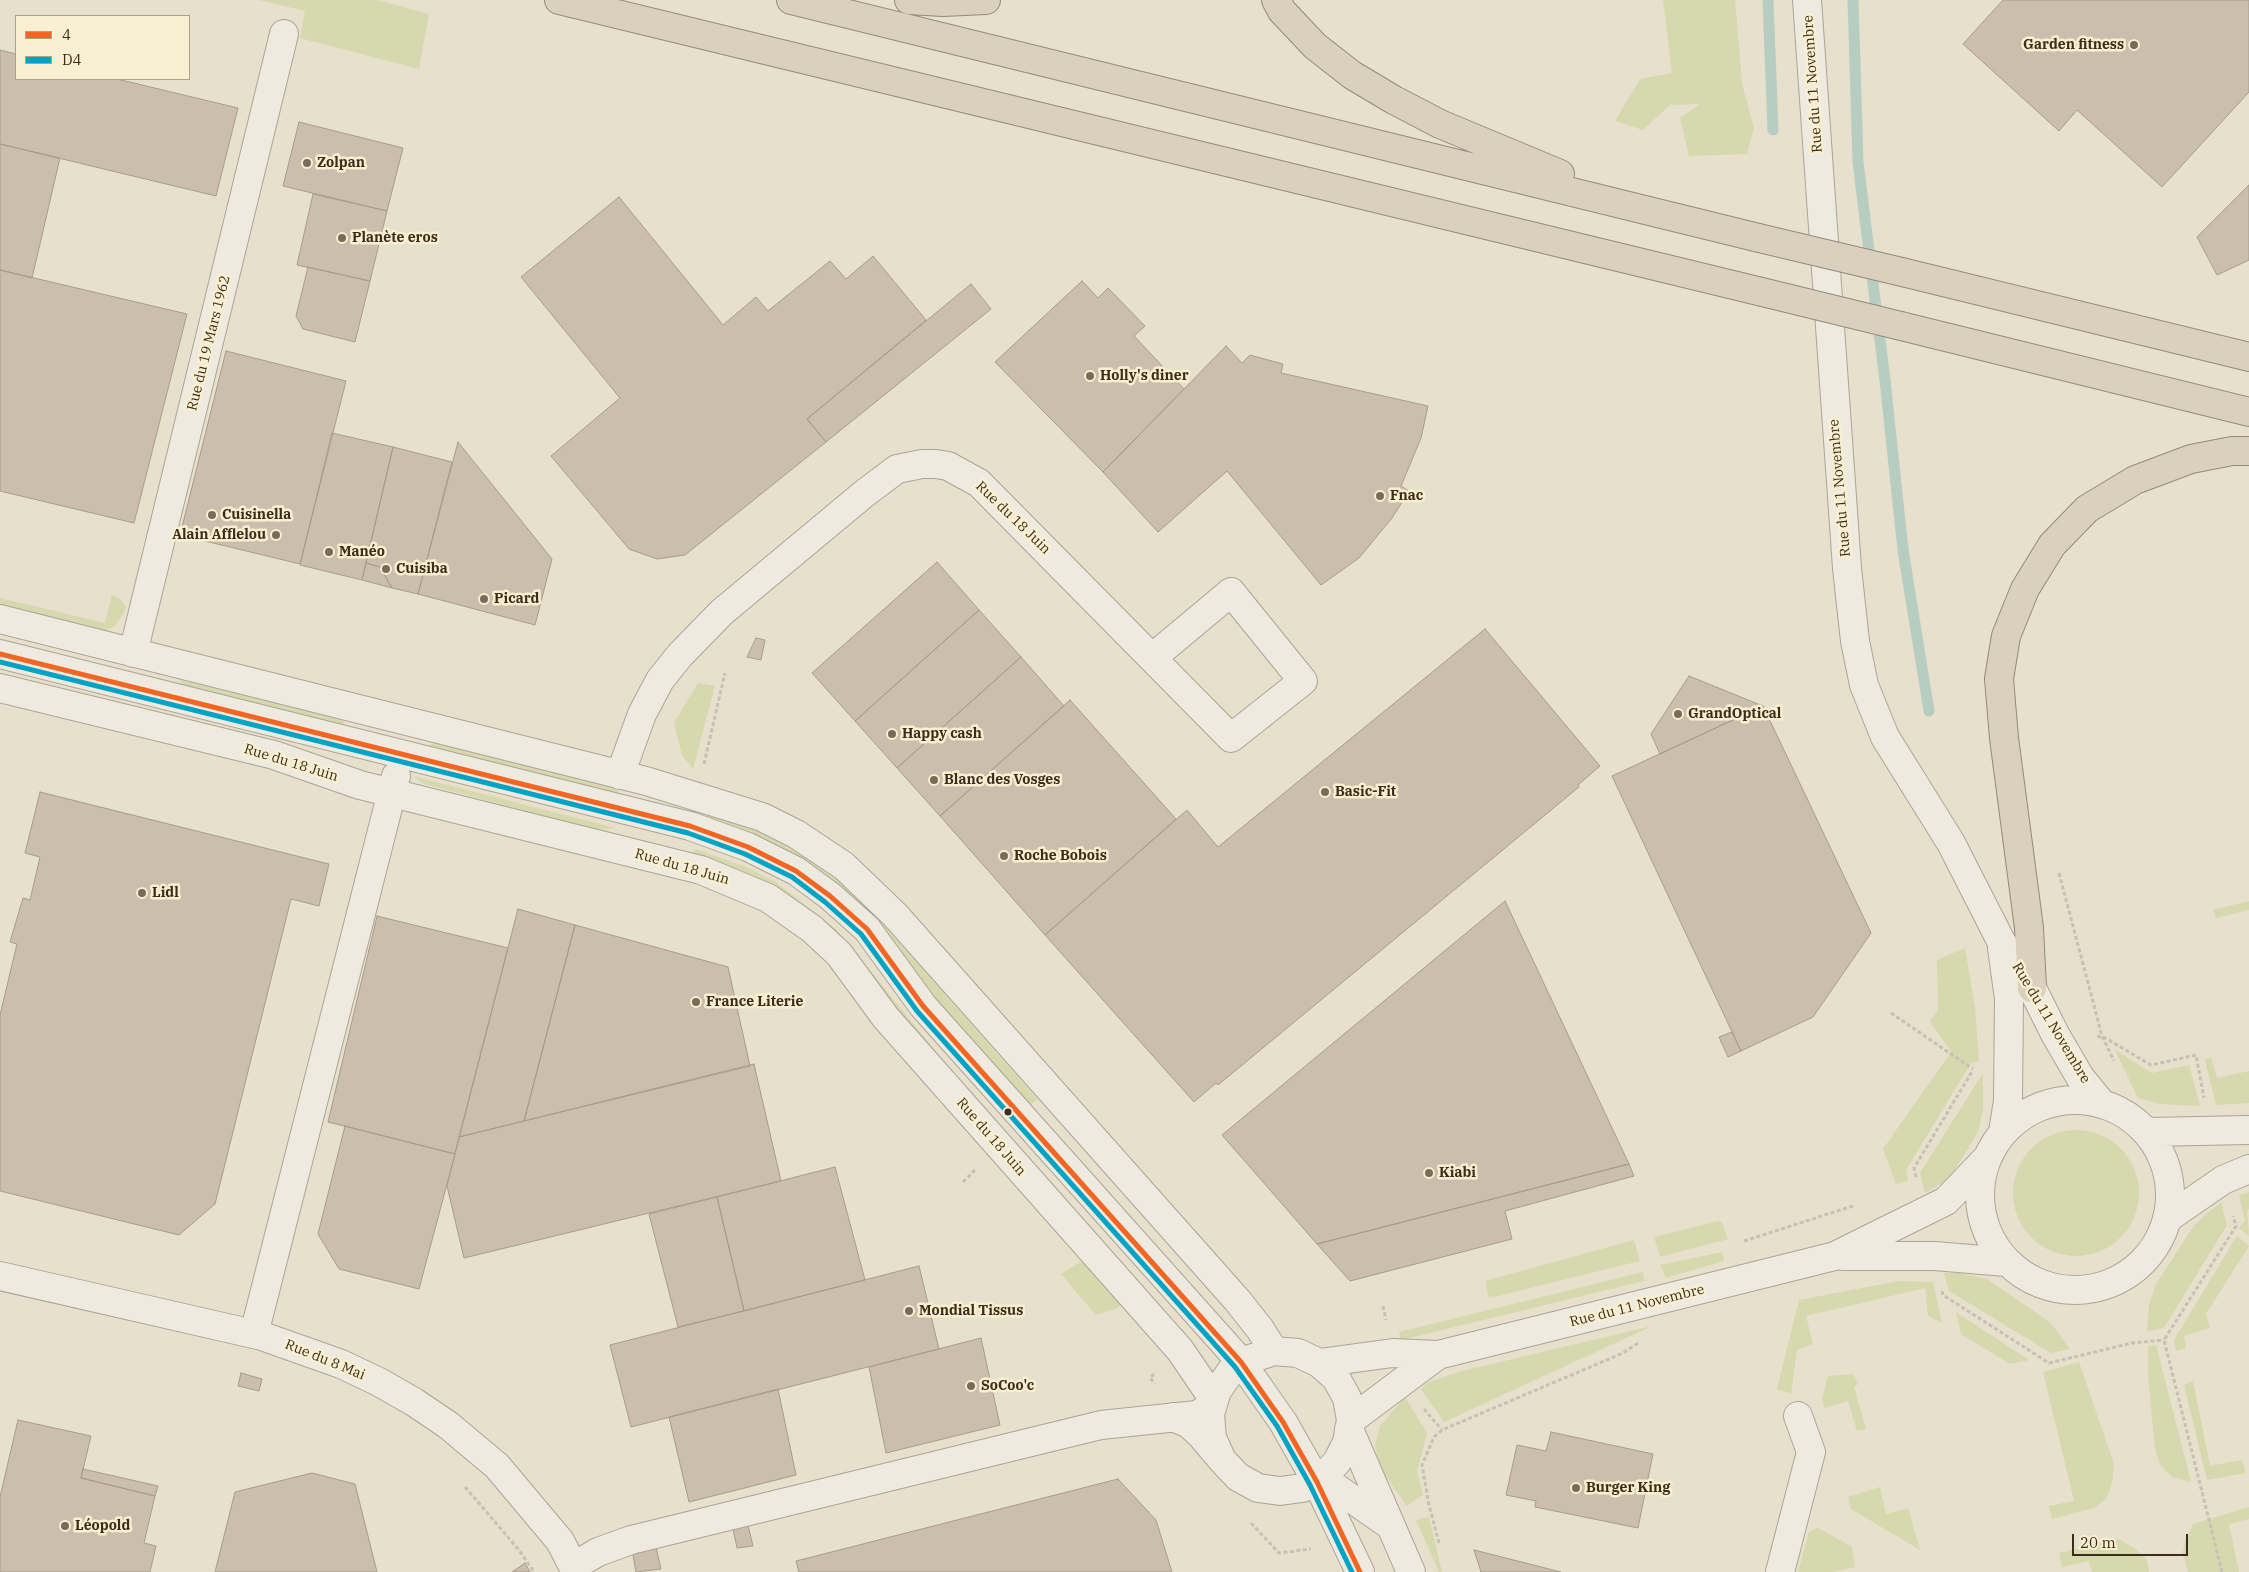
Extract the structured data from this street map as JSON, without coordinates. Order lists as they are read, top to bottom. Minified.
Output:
{"streets":{"street":["Rue du 11 Novembre","Rue du 19 Mars 1962","Rue du 18 Juin","Rue du 8 Mai"]},"places":["Garden fitness","Zolpan","Planète eros","Holly's diner","Fnac","Cuisinella","Alain Afflelou","Manéo","Cuisiba","Picard","GrandOptical","Happy cash","Blanc des Vosges","Basic-Fit","Roche Bobois","Lidl","France Literie","Kiabi","Mondial Tissus","SoCoo'c","Burger King","Léopold"],"lines":["transit line 4","transit line D4"],"legend":["4","D4"],"scale_bar":"20 m"}
